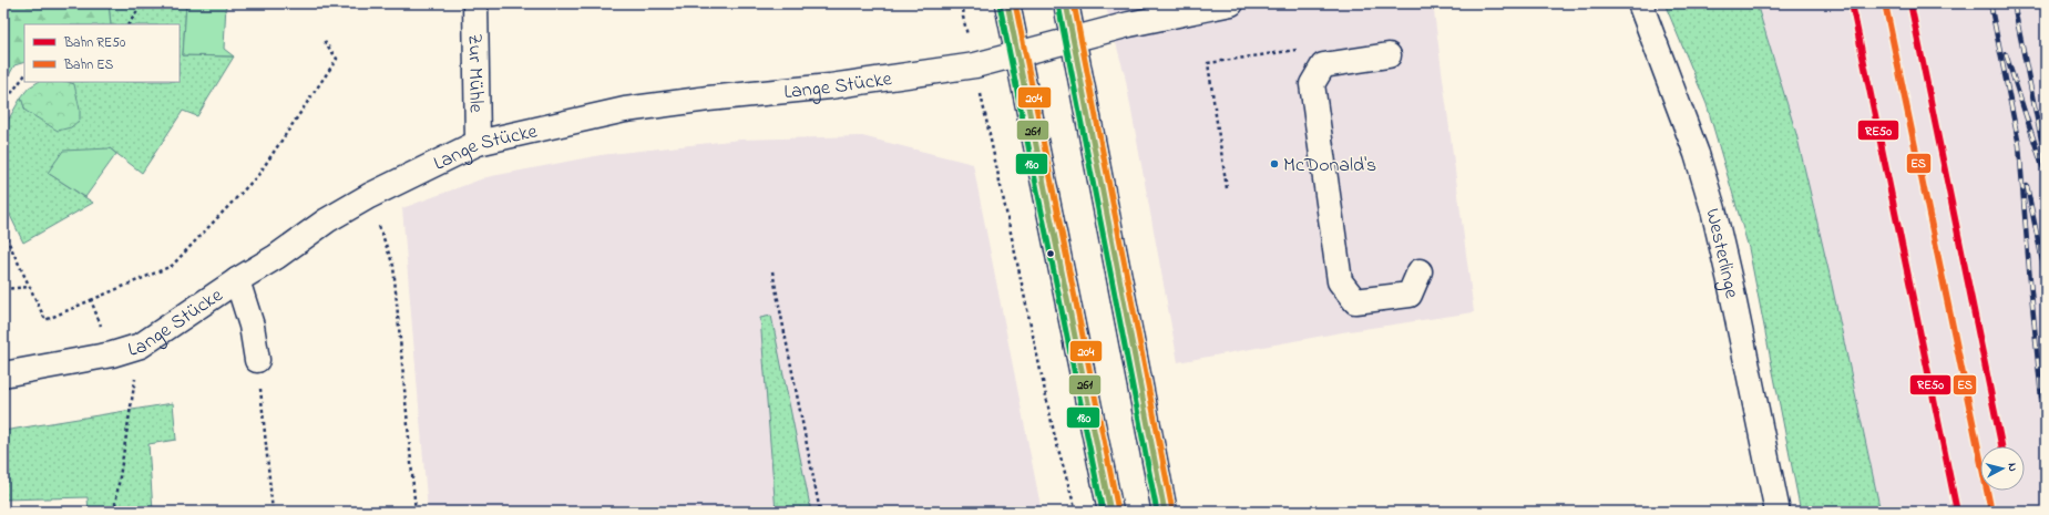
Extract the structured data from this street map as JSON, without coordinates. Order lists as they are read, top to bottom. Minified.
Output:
{"streets":{"street":["Zur Mühle","Lange Stücke","Westerlinge"]},"crossings":[["Zur Mühle","Lange Stücke"]],"places":["McDonald's"],"lines":["rail line RE50","rail line ES","transit line 261","transit line 204","transit line 180"],"legend":["Bahn RE50","Bahn ES"],"north":"right"}
